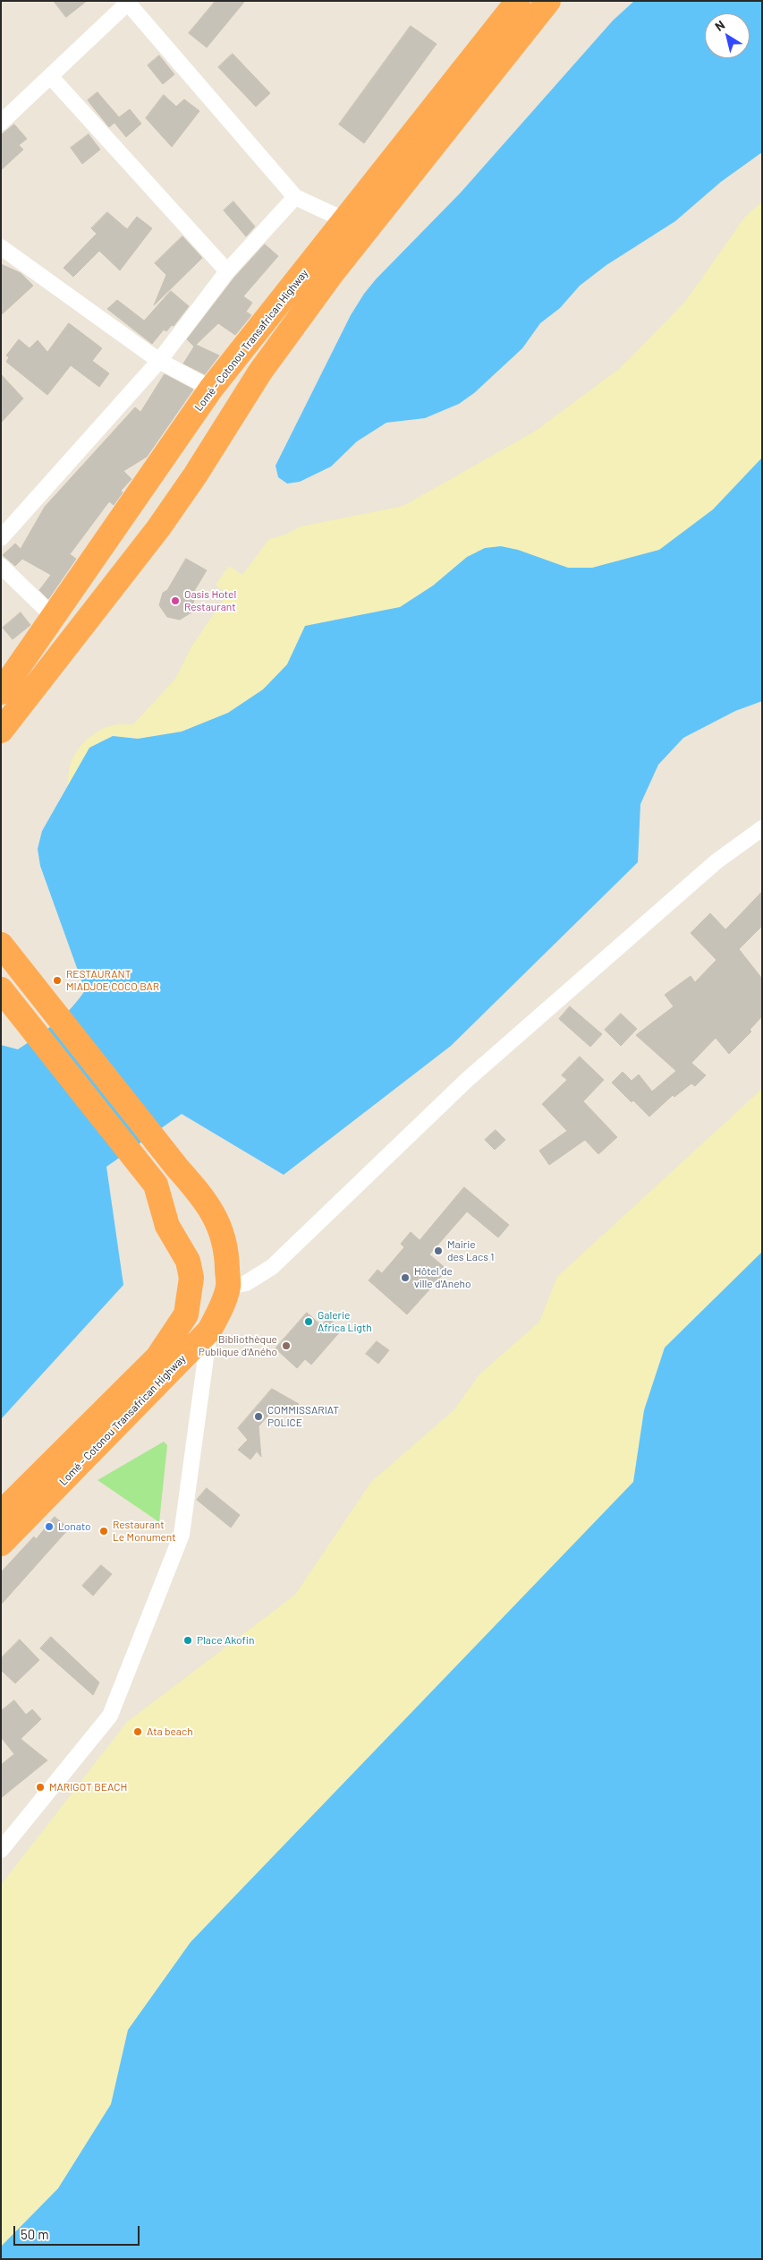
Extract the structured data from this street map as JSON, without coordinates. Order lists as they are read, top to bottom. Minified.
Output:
{"streets":{"highway":["Lomé - Cotonou Transafrican Highway"]},"places":["Oasis Hotel Restaurant","RESTAURANT MIADJOE COCO BAR","Mairie des Lacs 1","Hôtel de ville d'Aneho","Galerie Africa Ligth","Bibliothèque Publique d'Aného","COMMISSARIAT POLICE","Lonato","Restaurant Le Monument","Place Akofin","Ata beach","MARIGOT BEACH"],"scale_bar":"50 m","north":"top left"}
